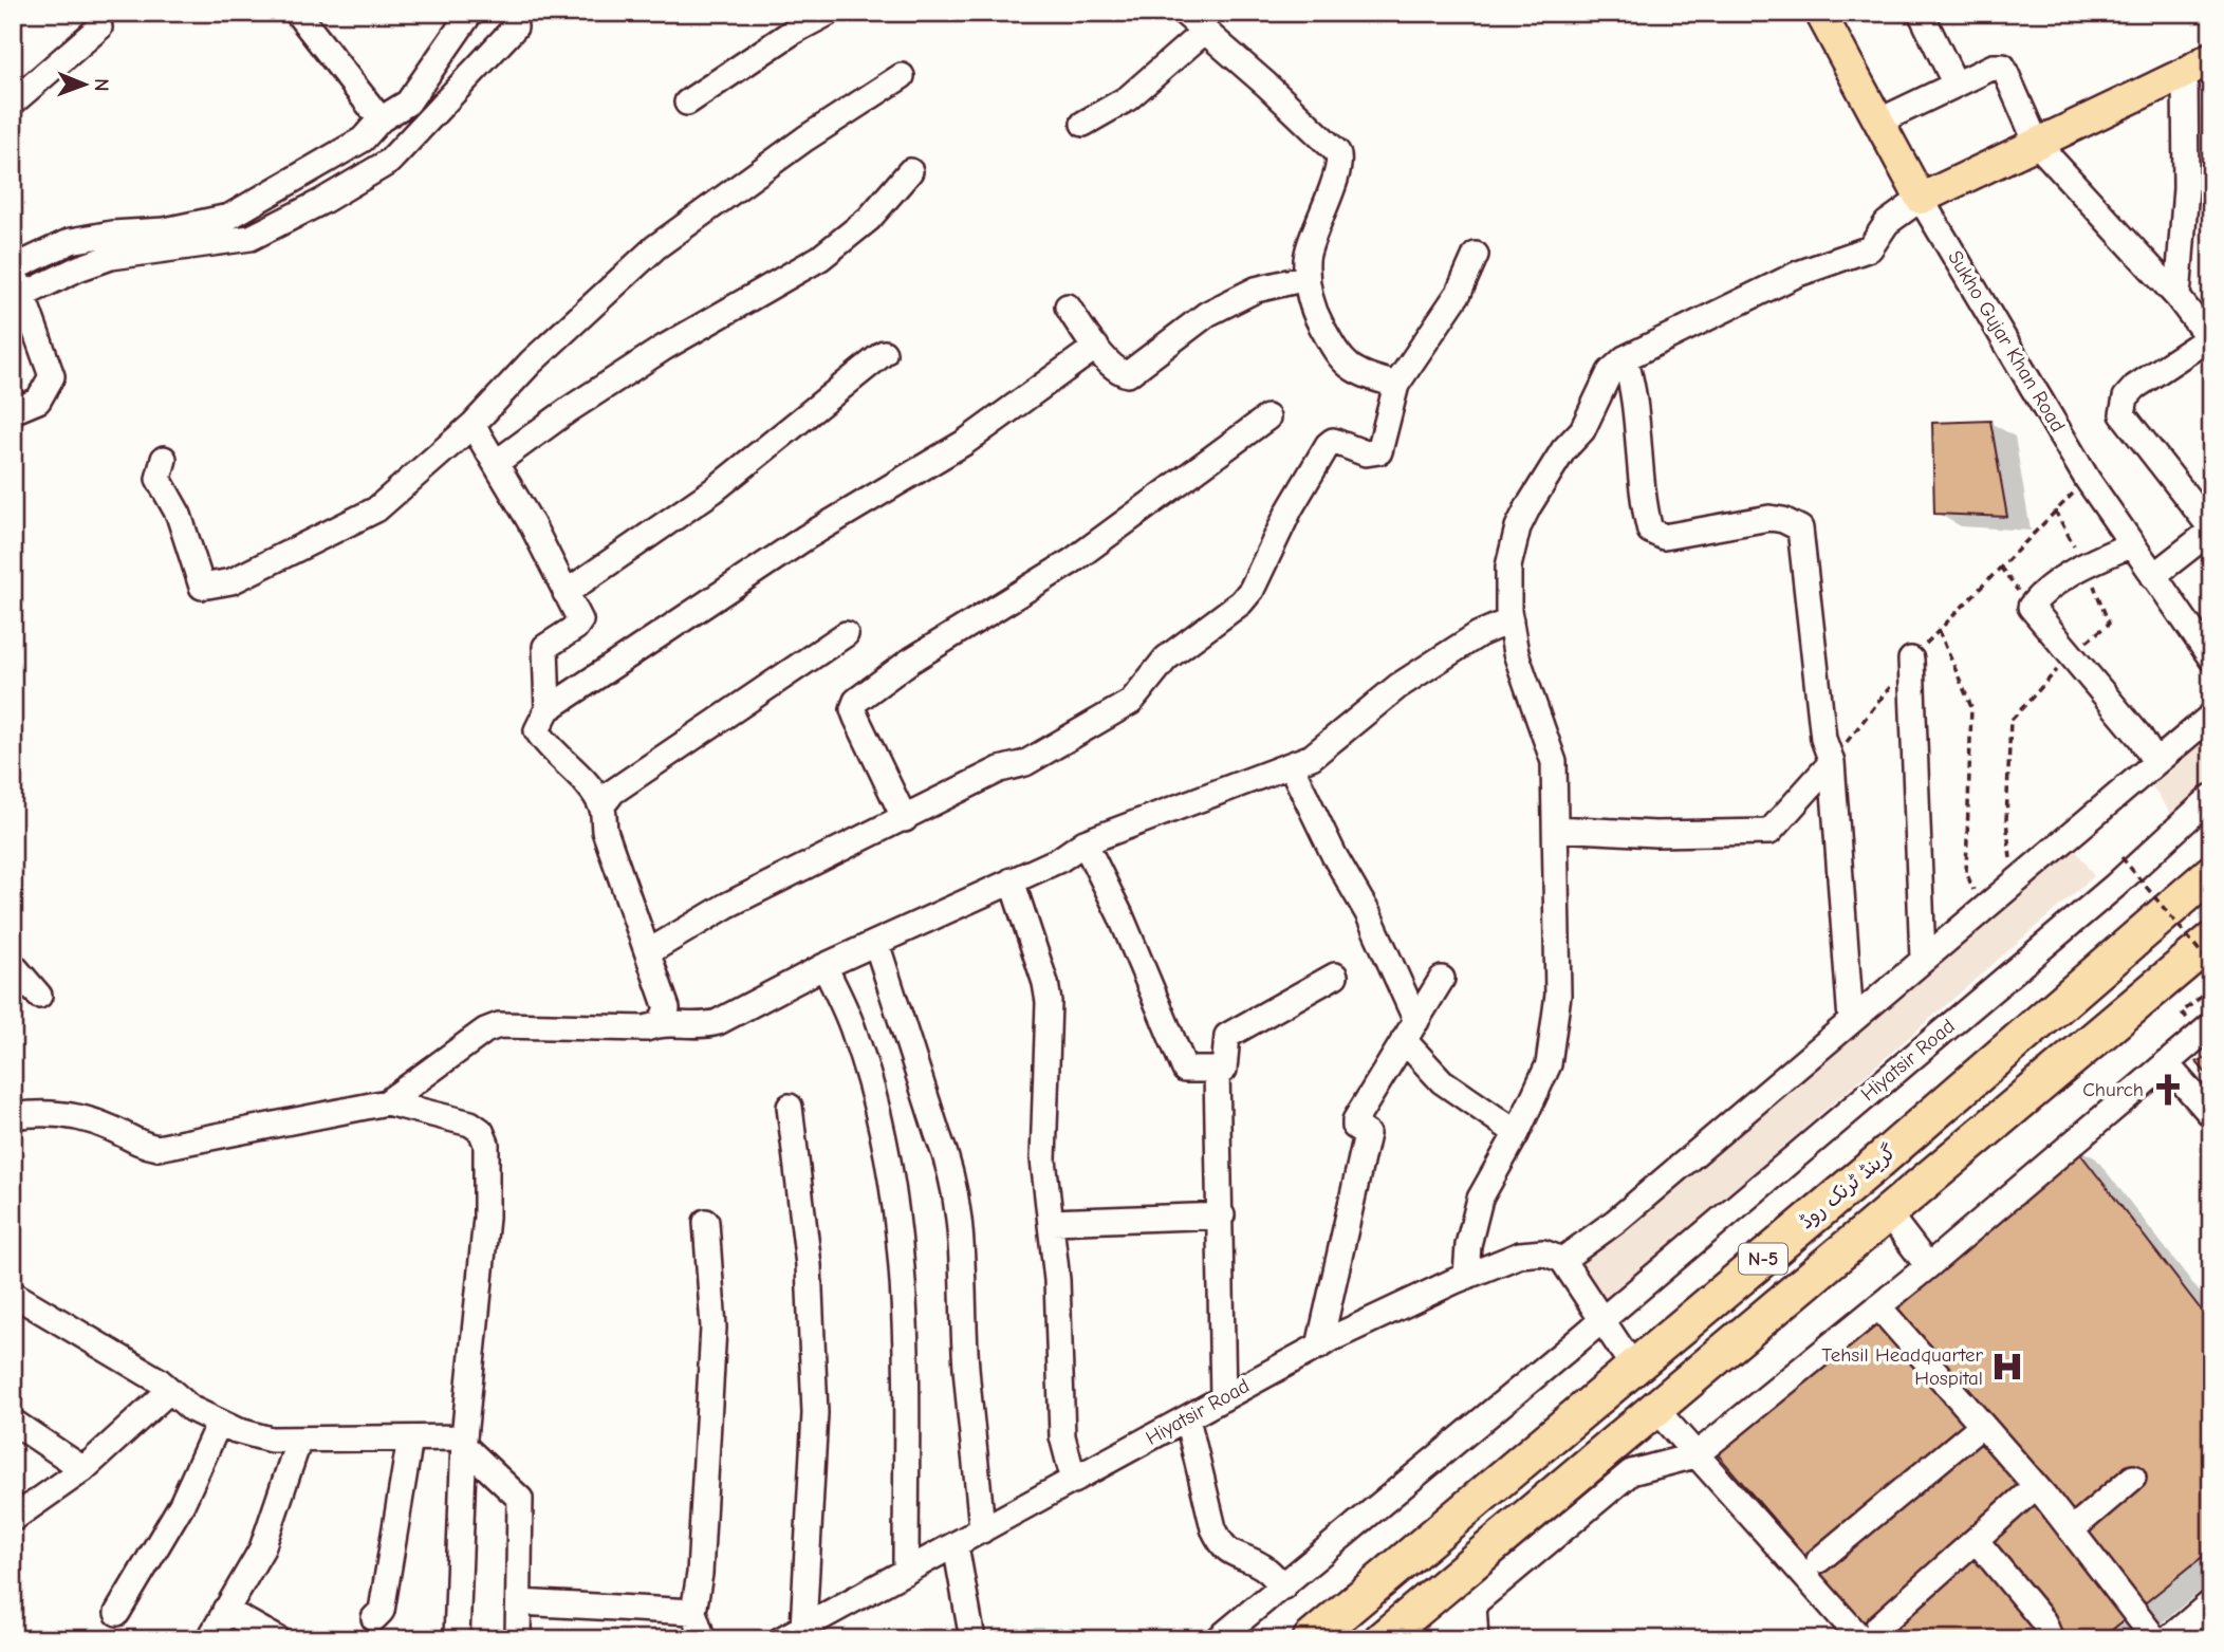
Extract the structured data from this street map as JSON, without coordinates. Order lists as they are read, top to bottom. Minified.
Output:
{"streets":{"highway":["گرینڈ ٹرنک روڈ","N-5"],"main road":["Sukho Gujar Khan Road"],"street":["Hiyatsir Road"]},"places":{"church":["Church"],"hospital":["Tehsil Headquarter Hospital"]},"north":"right"}
